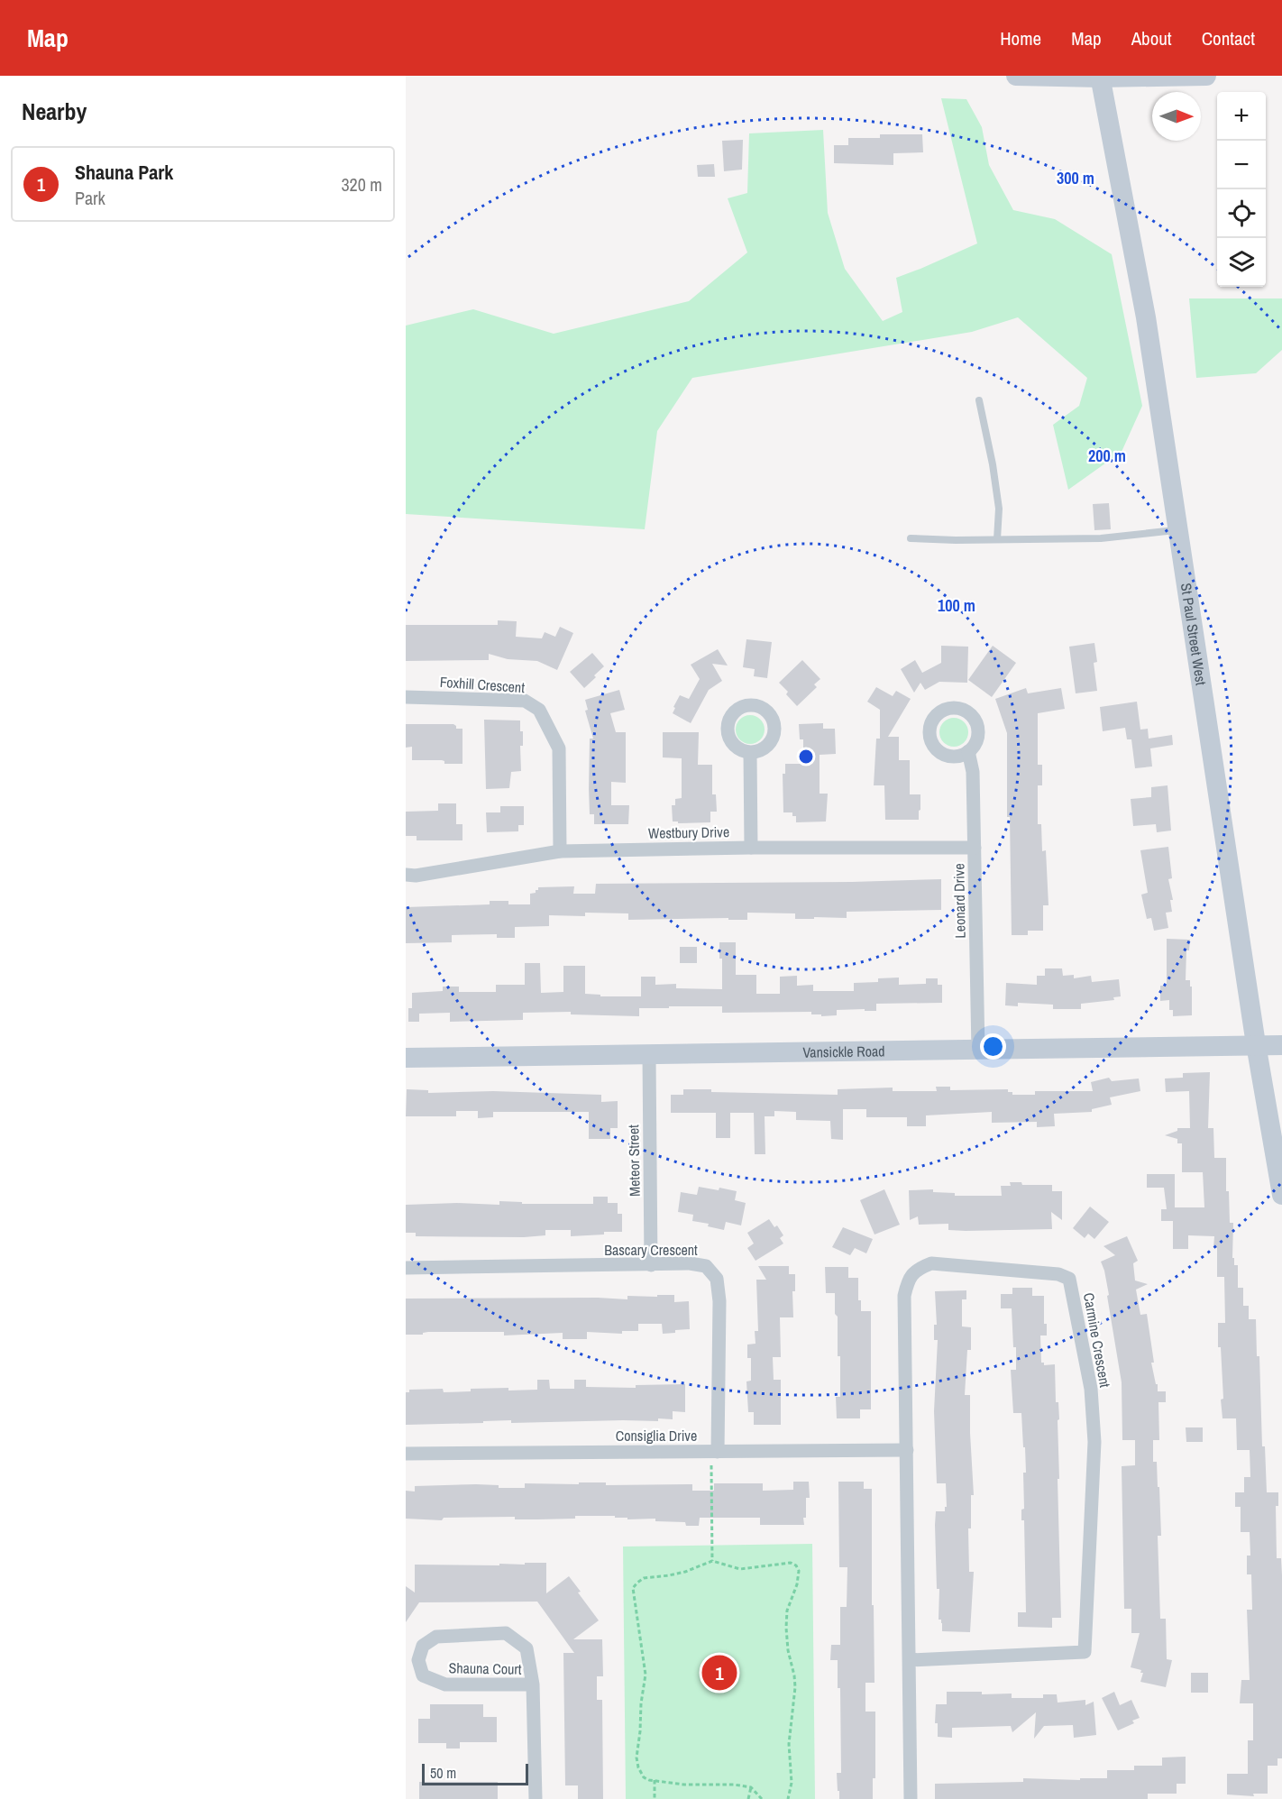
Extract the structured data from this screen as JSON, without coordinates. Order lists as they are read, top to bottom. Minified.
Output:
{"streets":{"main road":["St Paul Street West","Vansickle Road"],"street":["Foxhill Crescent","Westbury Drive","Leonard Drive","Meteor Street","Bascary Crescent","Carmine Crescent","Consiglia Drive","Shauna Court"]},"crossings":[["St Paul Street West","Vansickle Road"],["Foxhill Crescent","Westbury Drive"],["Westbury Drive","Leonard Drive"],["Leonard Drive","Vansickle Road"],["Vansickle Road","Meteor Street"],["Meteor Street","Bascary Crescent"],["Bascary Crescent","Consiglia Drive"],["Carmine Crescent","Consiglia Drive"]],"scale_bar":"50 m","north":"right","page":{"header":"Map","nav":["Home","Map","About","Contact"],"heading":"Nearby","map_buttons":["+","−"],"list":[{"mark":"1","name":"Shauna Park","note":"Park","value":"320 m"}],"pins":"1","scale":"50 m"},"rings":["300 m","200 m","100 m"]}
